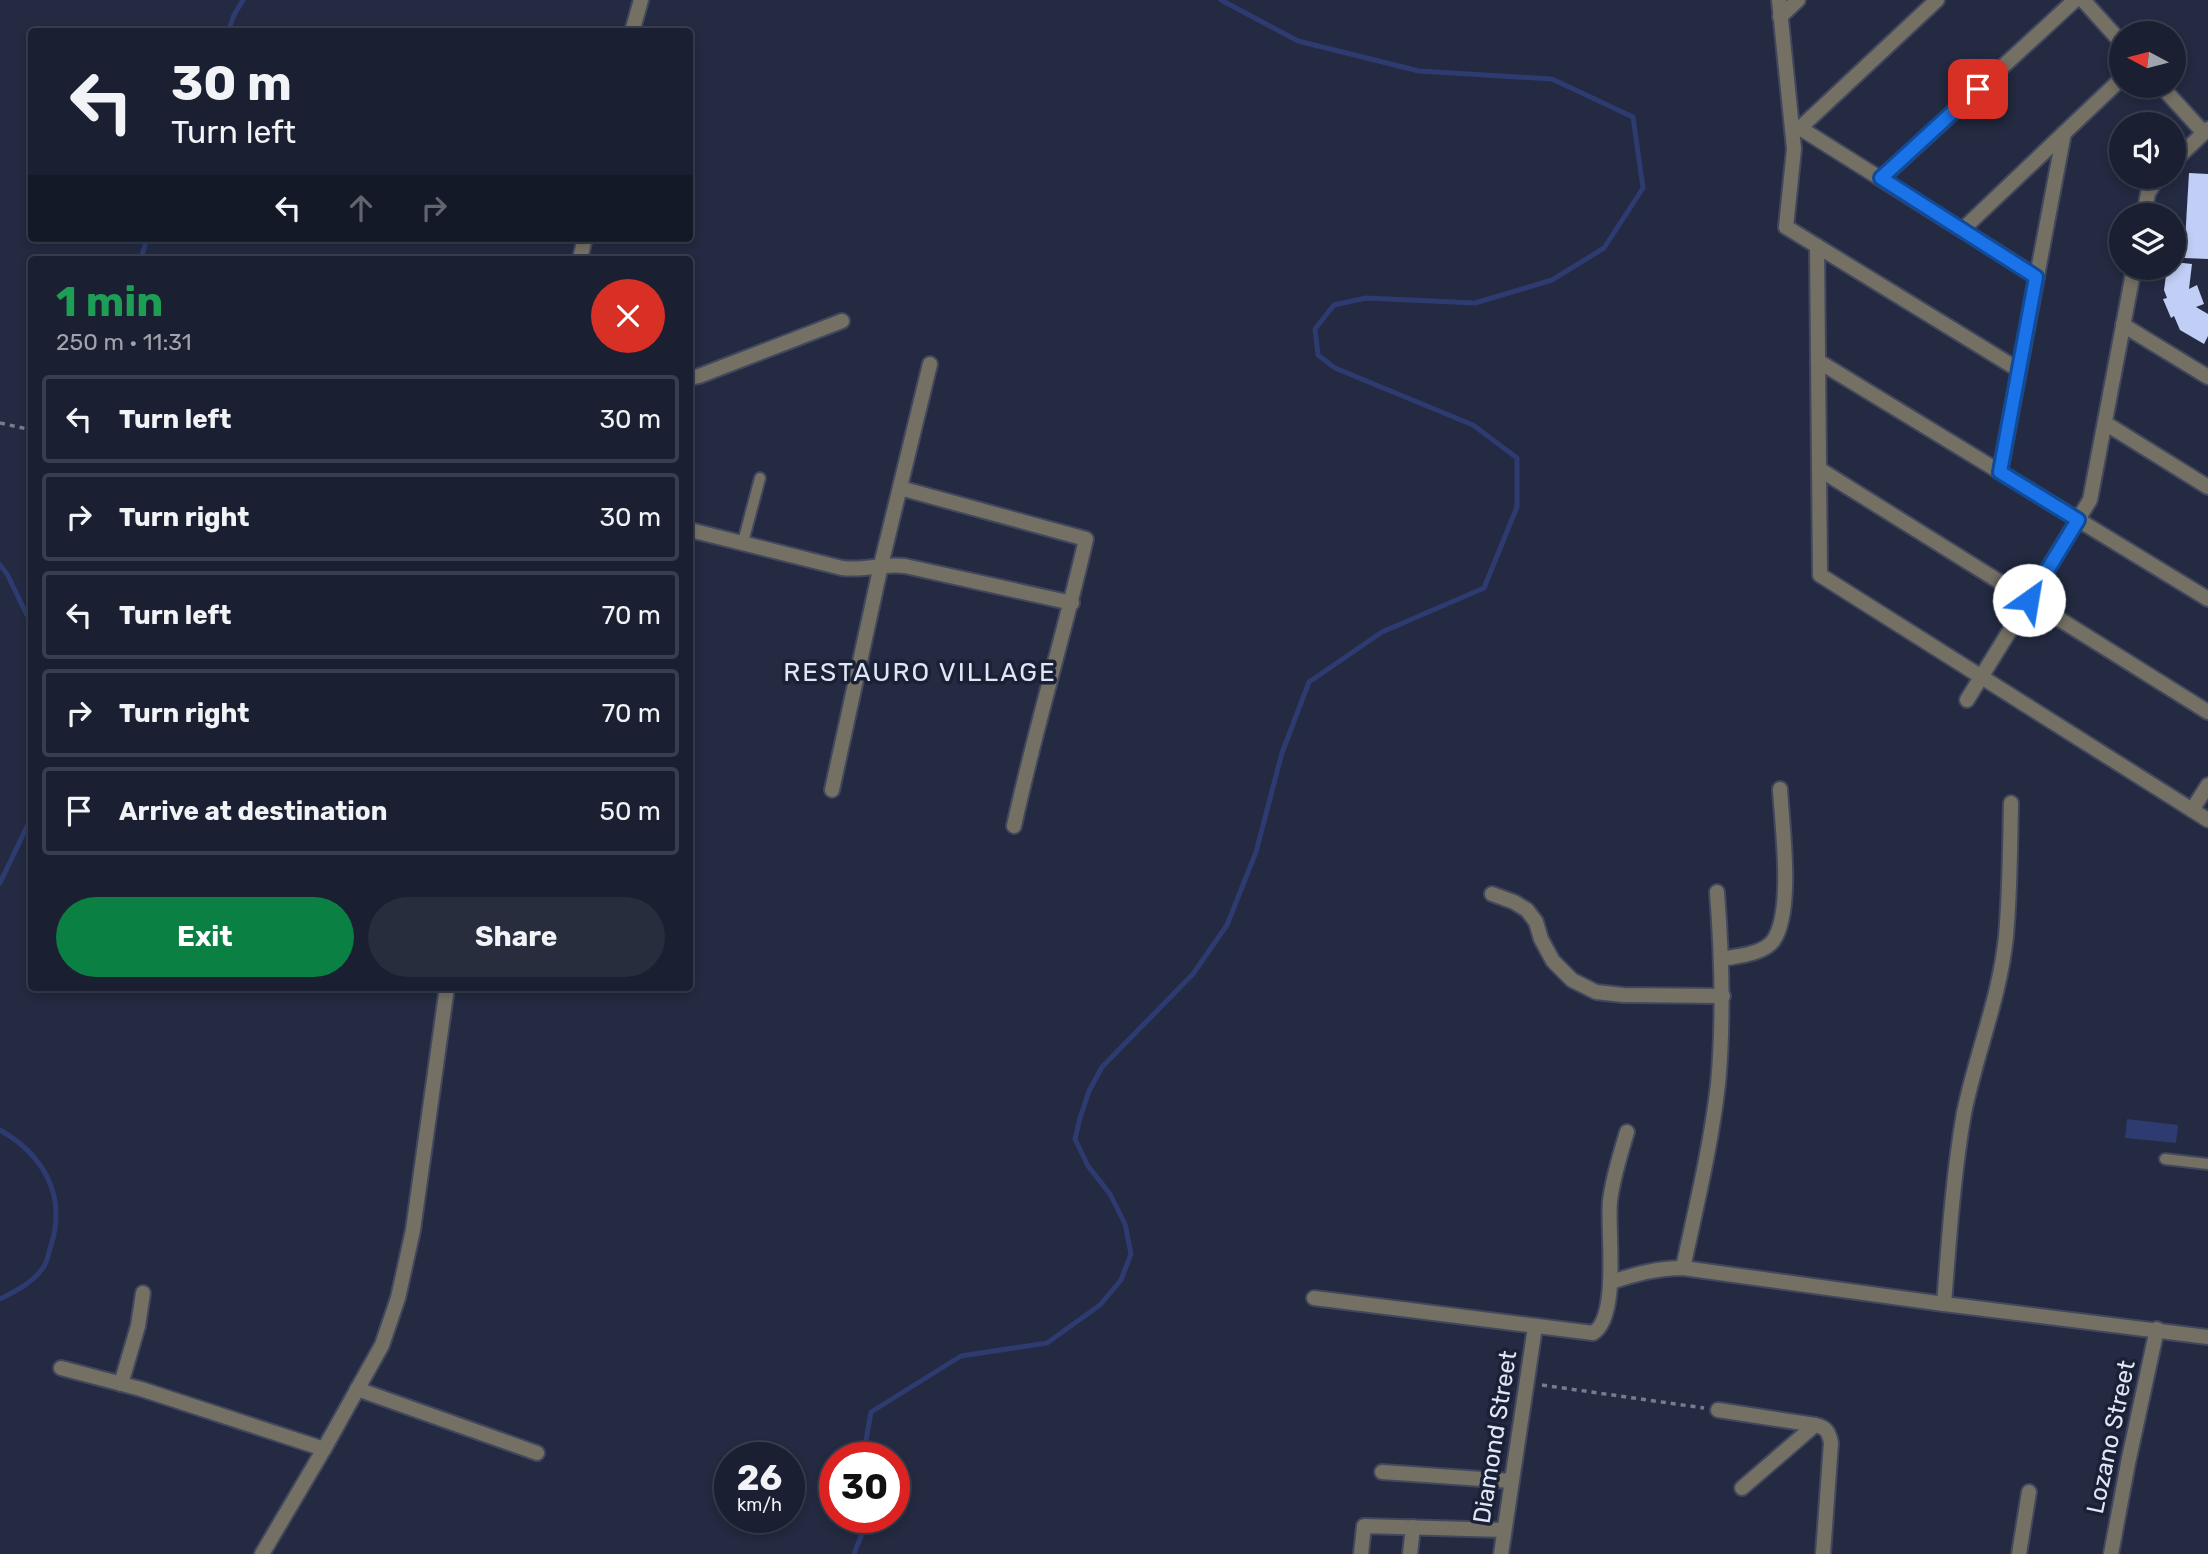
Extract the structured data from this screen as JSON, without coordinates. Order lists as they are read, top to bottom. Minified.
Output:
{"streets":{"street":["Diamond Street","Lozano Street"]},"districts":["RESTAURO VILLAGE"],"north":"left","page":{"turn":["30 m","Turn left"],"heading":["1 min","250 m · 11:31"],"list":[{"name":"Turn left","value":"30 m"},{"name":"Turn right","value":"30 m"},{"name":"Turn left","value":"70 m"},{"name":"Turn right","value":"70 m"},{"name":"Arrive at destination","value":"50 m"}],"buttons":["Exit","Share"],"speed":"26 km/h","limit":"30"}}
